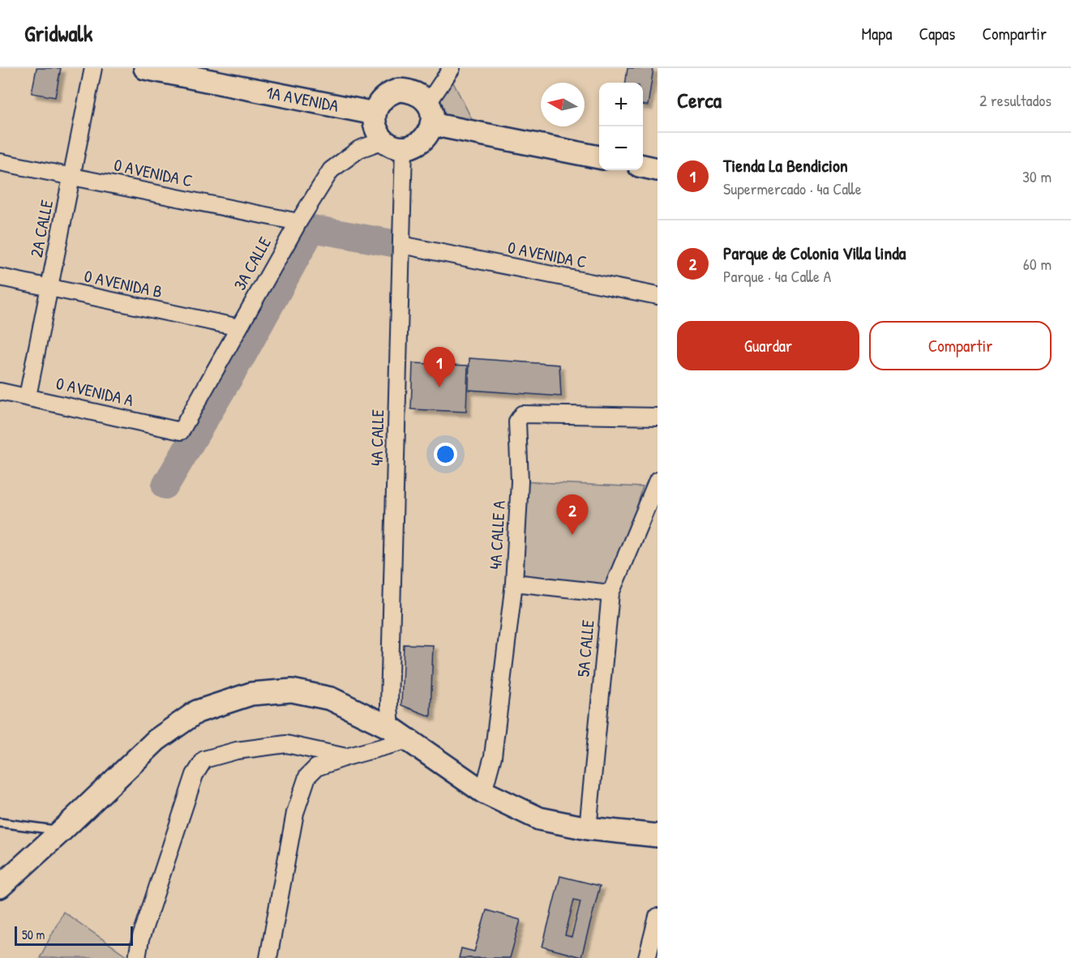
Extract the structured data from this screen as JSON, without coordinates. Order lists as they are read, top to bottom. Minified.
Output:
{"streets":{"main road":["1A AVENIDA"],"street":["0 AVENIDA C","2A CALLE","3A CALLE","0 AVENIDA B","0 AVENIDA A","4A CALLE","4A CALLE A","5A CALLE"]},"crossings":[["1A AVENIDA","3A CALLE"],["1A AVENIDA","4A CALLE"],["0 AVENIDA C","2A CALLE"],["0 AVENIDA C","3A CALLE"],["0 AVENIDA C","4A CALLE"],["2A CALLE","0 AVENIDA B"],["2A CALLE","0 AVENIDA A"],["3A CALLE","0 AVENIDA B"],["3A CALLE","0 AVENIDA A"],["3A CALLE","4A CALLE"]],"scale_bar":"50 m","north":"left","page":{"header":"Gridwalk","nav":["Mapa","Capas","Compartir"],"heading":["Cerca","2 resultados"],"map_buttons":["+","−"],"list":[{"mark":"1","name":"Tienda La Bendicion","note":"Supermercado · 4a Calle","value":"30 m"},{"mark":"2","name":"Parque de Colonia Villa linda","note":"Parque · 4a Calle A","value":"60 m"}],"buttons":["Guardar","Compartir"],"pins":["1","2"],"scale":"50 m"}}
